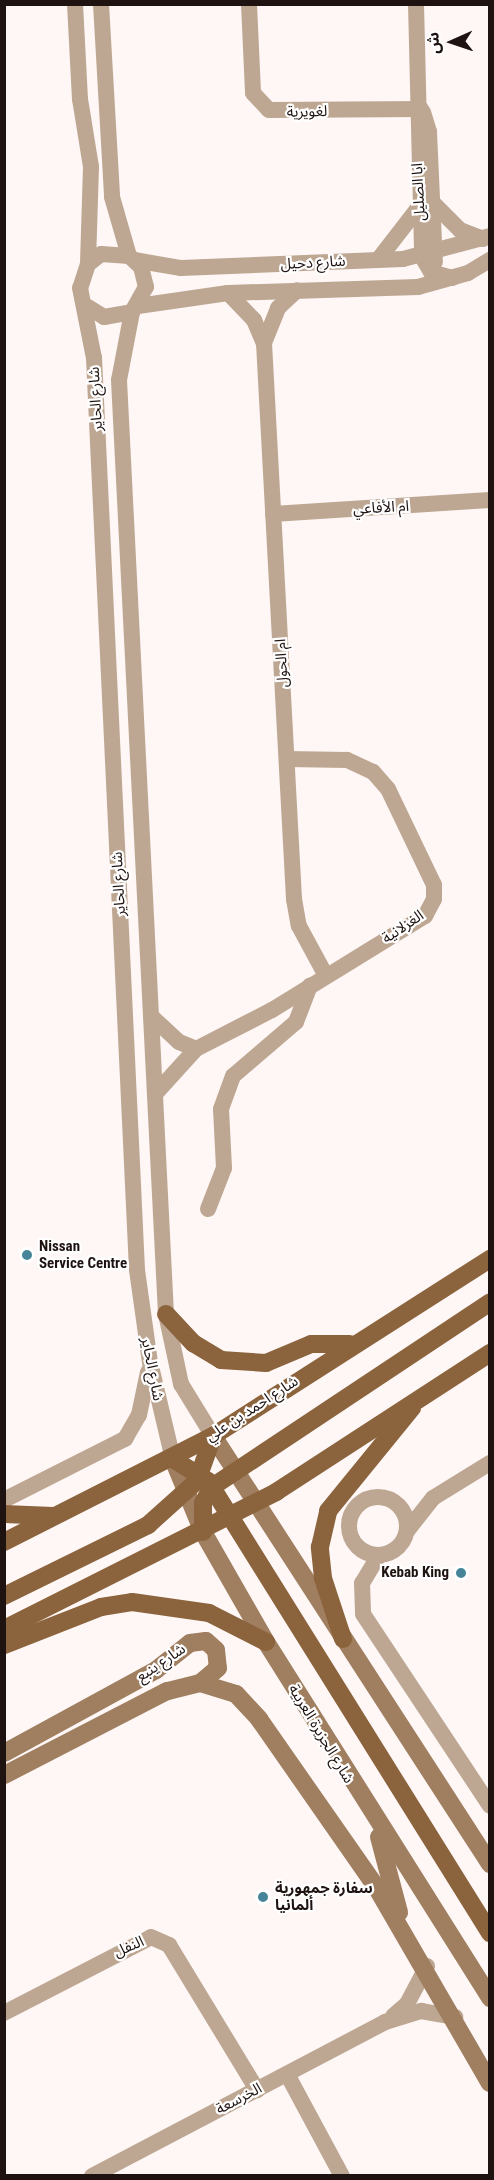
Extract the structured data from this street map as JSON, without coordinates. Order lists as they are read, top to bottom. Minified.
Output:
{"streets":{"main road":["شارع احمد بن علي","شارع ينبع","شارع الجزيرة العربية"],"street":["لغويرية","ابا الصليل","شارع دحيل","شارع الحاير","ام الأفاعي","ام الحول","الغزلانية","النفل","الخرسعة"]},"crossings":[["لغويرية","ابا الصليل"],["ابا الصليل","شارع دحيل"],["شارع دحيل","شارع الحاير"],["شارع دحيل","ام الحول"],["شارع الحاير","الغزلانية"],["شارع الحاير","شارع احمد بن علي"],["شارع الحاير","شارع الجزيرة العربية"],["ام الأفاعي","ام الحول"],["ام الحول","الغزلانية"],["شارع احمد بن علي","شارع الجزيرة العربية"],["النفل","الخرسعة"]],"places":["Nissan Service Centre","Kebab King","سفارة جمهورية ألمانيا"],"north":"left"}
